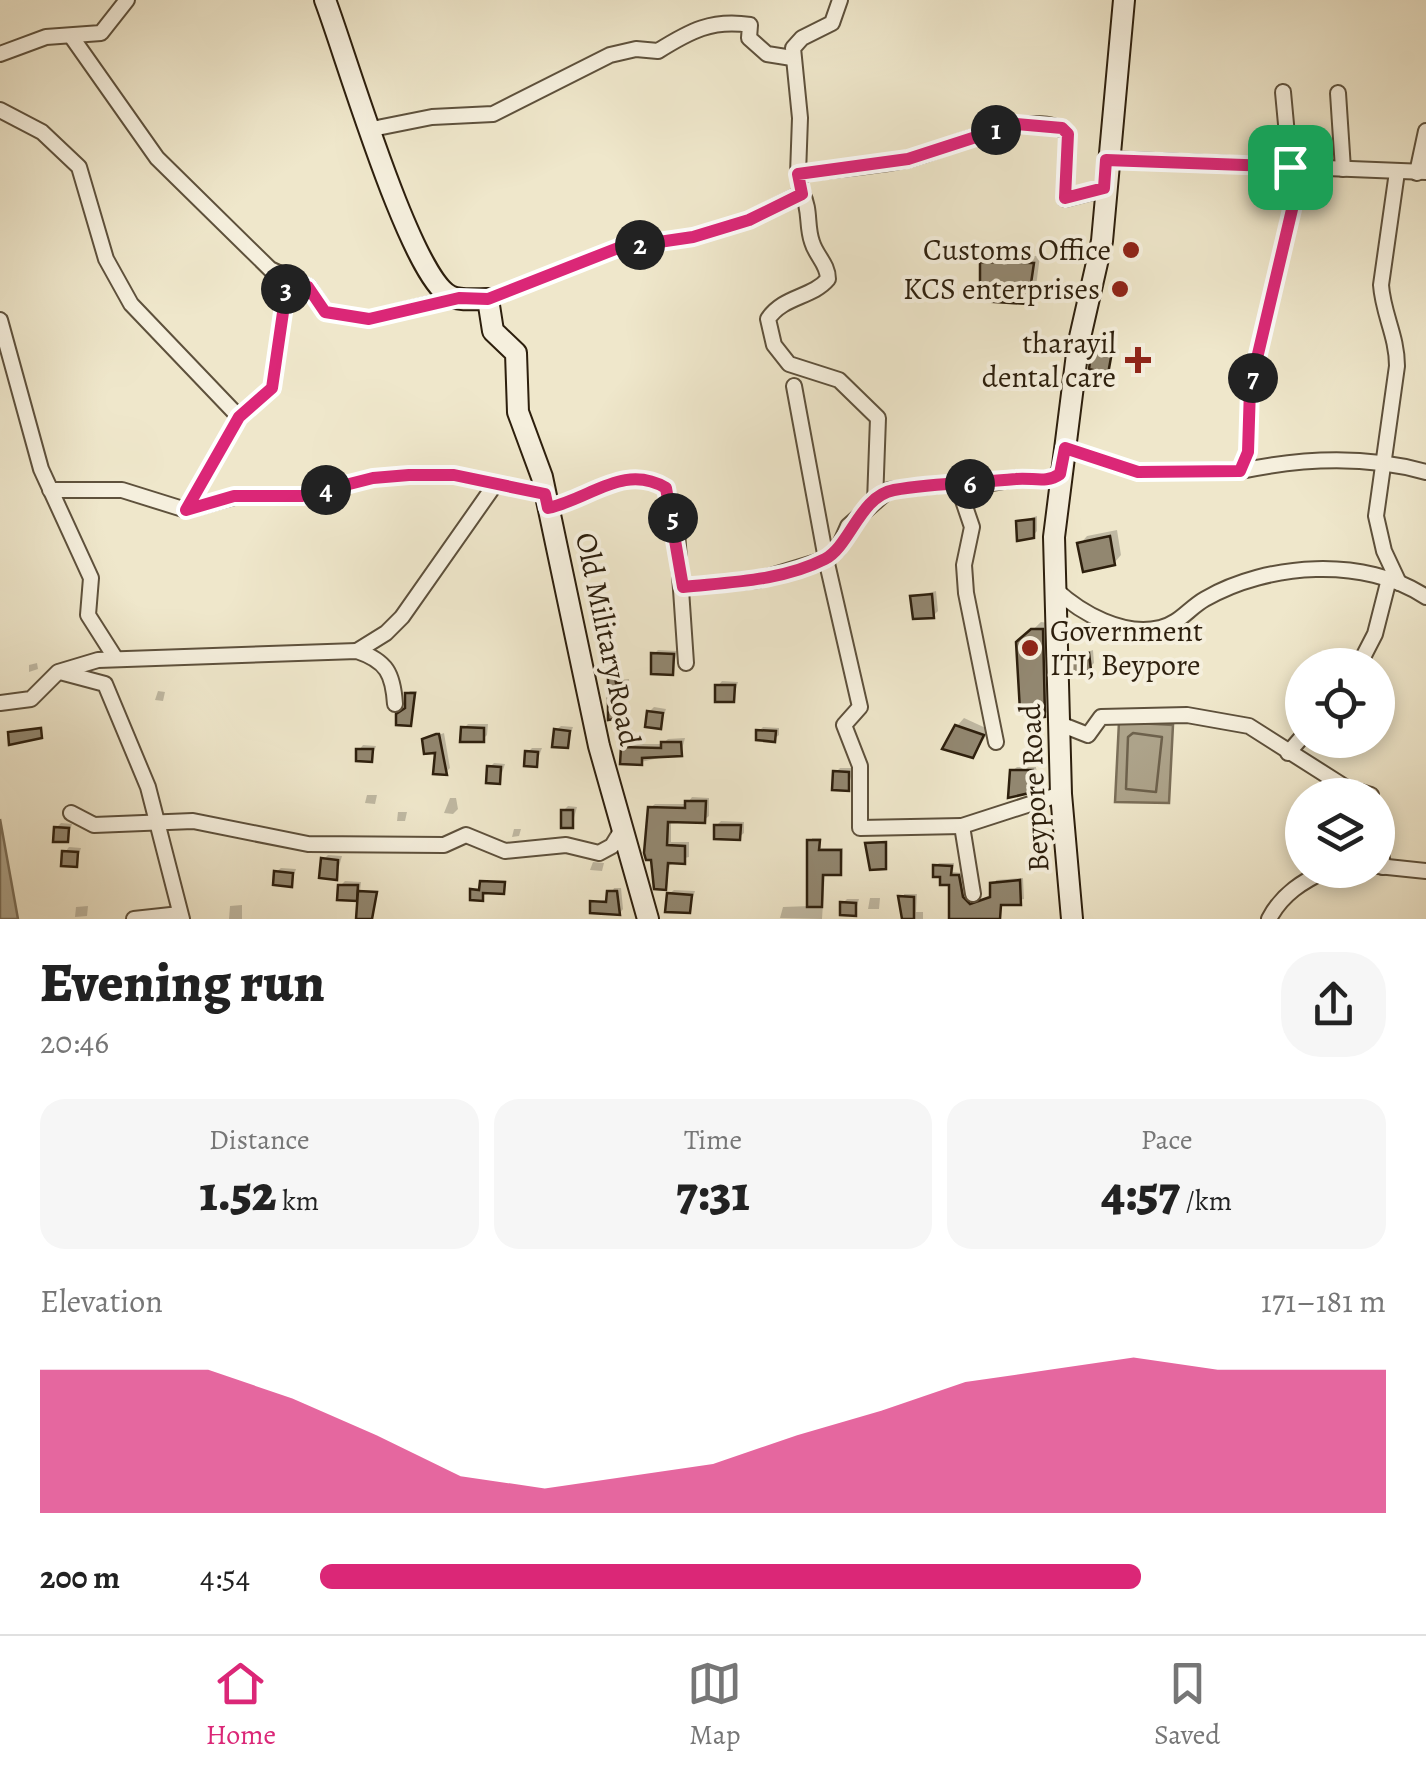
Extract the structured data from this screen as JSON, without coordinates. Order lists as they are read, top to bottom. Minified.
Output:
{"streets":{"main road":["Old Military Road","Beypore Road"]},"places":{"other":["Customs Office","KCS enterprises","Government ITI, Beypore"],"health":["tharayil dental care"]},"page":{"pins":["1","2","3","7","6","4","5"],"heading":["Evening run","20:46"],"stats":[["Distance","1.52 km"],["Time","7:31"],["Pace","4:57 /km"]],"chart":["Elevation","171–181 m"],"list":[{"name":"200 m","note":"4:54"}],"tabs":["Home","Map","Saved"]}}
